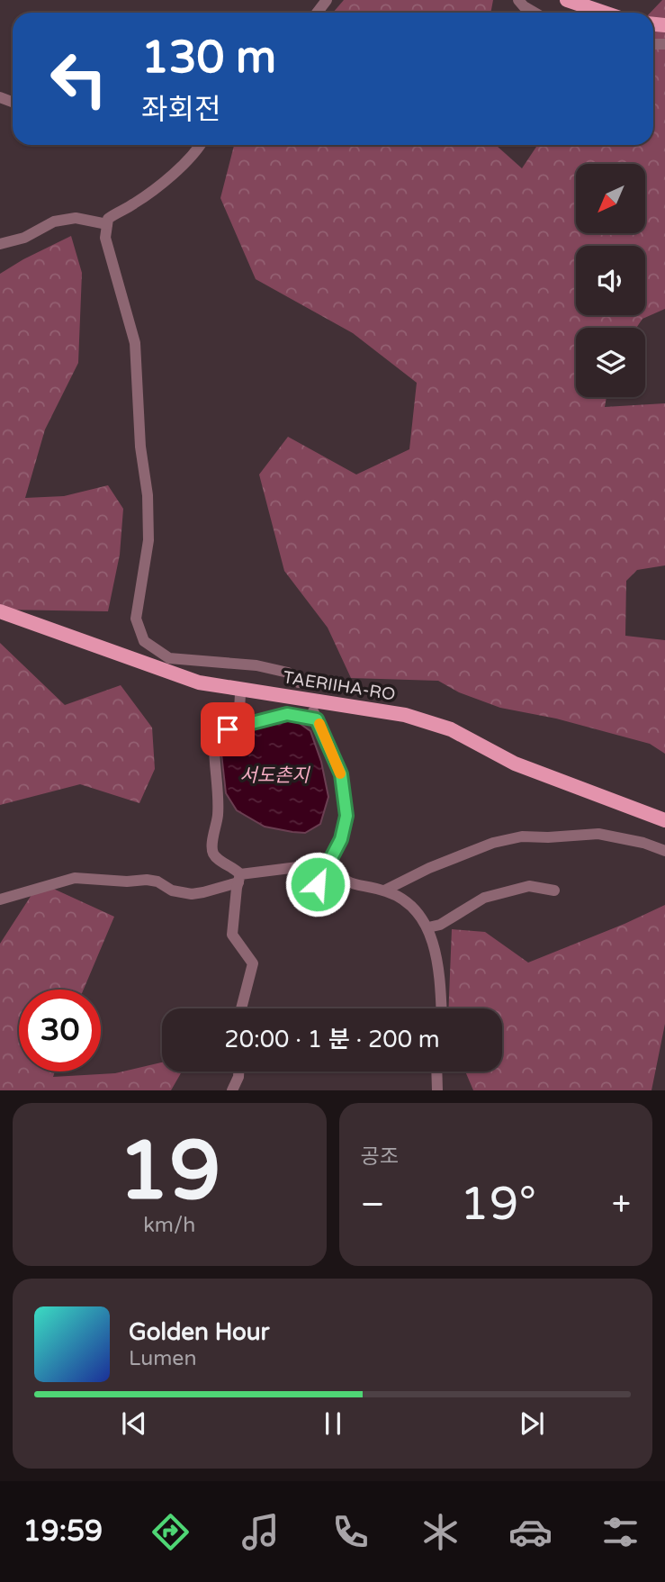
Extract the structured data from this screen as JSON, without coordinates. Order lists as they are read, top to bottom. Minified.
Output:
{"streets":{"main road":["TAERIIHA-RO"]},"water":["서도촌지"],"north":"bottom left","page":{"turn":["130 m","좌회전"],"limit":"30","trip":"20:00 · 1 분 · 200 m","tile":[["19","km/h"],"공조"],"heat":["−","19°","+"],"song":["Golden Hour","Lumen"],"tabs":"19:59"}}
